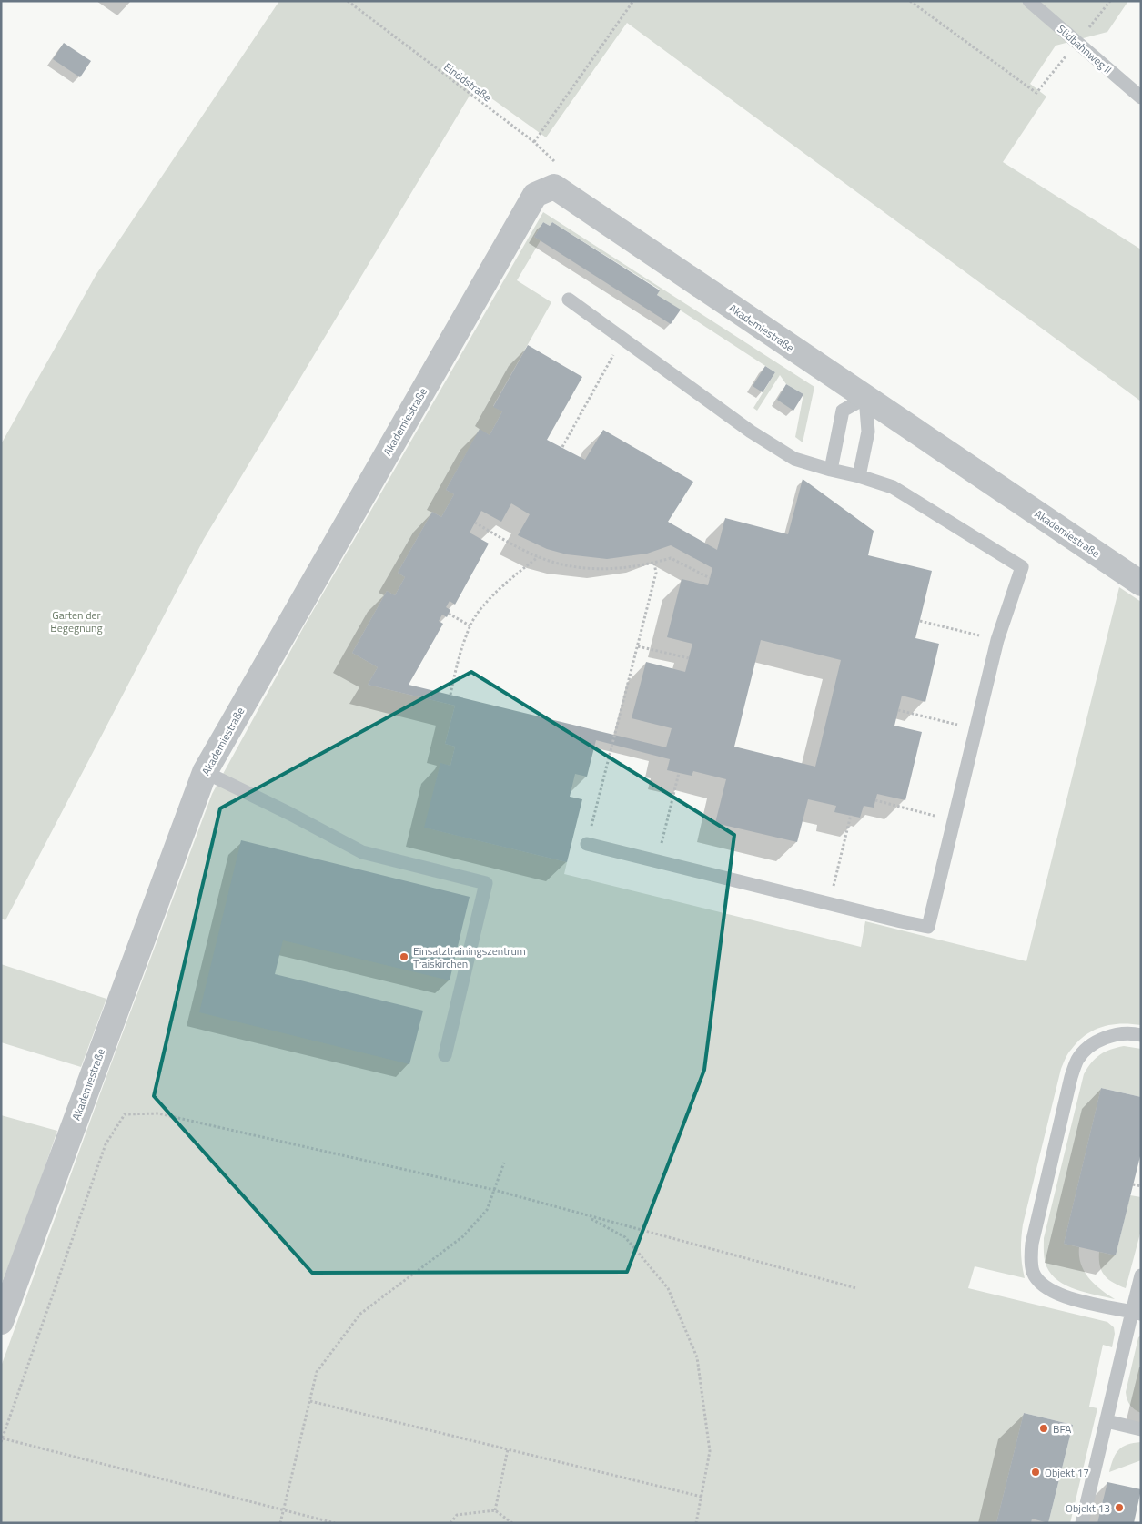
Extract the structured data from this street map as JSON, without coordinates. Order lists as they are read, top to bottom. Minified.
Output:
{"streets":{"street":["Akademiestraße"],"lane":["Südbahnweg II"],"path":["Einödstraße"]},"crossings":[["Einödstraße","Akademiestraße"]],"parks":["Garten der Begegnung"],"places":["Einsatztrainingszentrum Traiskirchen","BFA","Objekt 17","Objekt 13"]}
